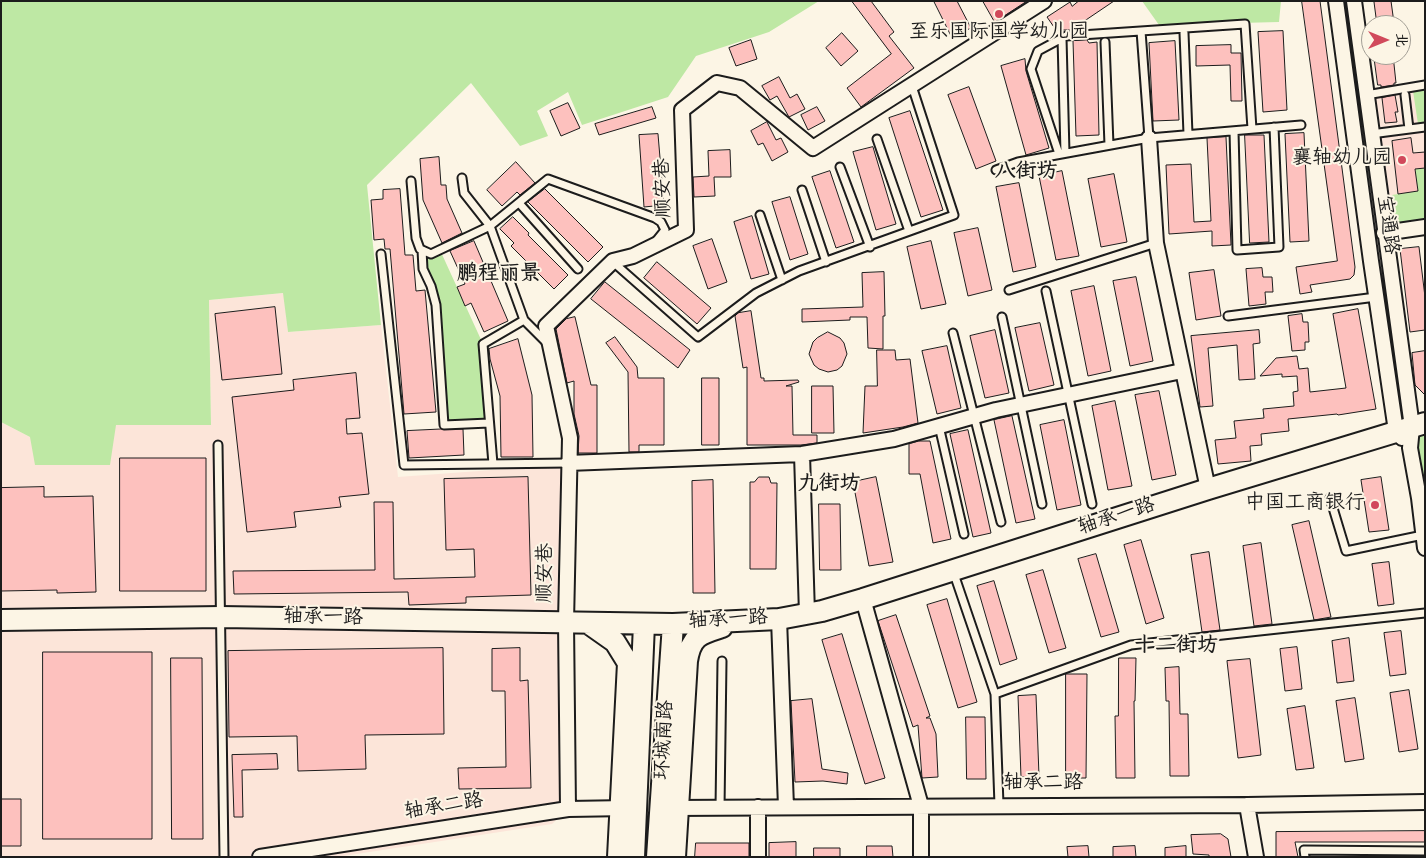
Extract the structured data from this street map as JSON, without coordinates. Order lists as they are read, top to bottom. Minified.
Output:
{"streets":{"street":["顺安巷","宝通路","轴承一路","环城南路","轴承二路"]},"crossings":[["顺安巷","轴承一路"],["顺安巷","轴承二路"],["宝通路","轴承一路"],["轴承一路","环城南路"],["环城南路","轴承二路"]],"districts":["八街坊","鹏程丽景","九街坊","十二街坊"],"places":["至乐国际国学幼儿园","襄轴幼儿园","中国工商银行"],"north":"right"}
